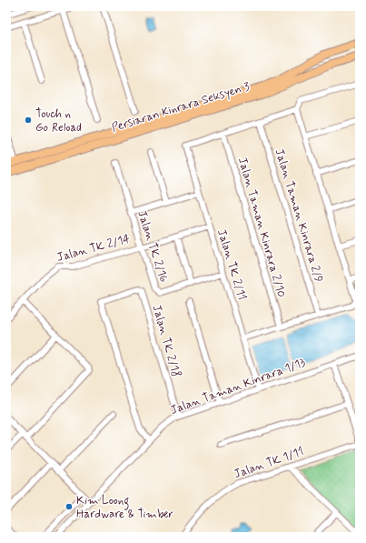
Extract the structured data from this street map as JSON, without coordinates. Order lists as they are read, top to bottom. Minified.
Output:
{"streets":{"main road":["Persiaran Kinrara Seksyen 3"],"street":["Jalan Taman Kinrara 2/9","Jalan Taman Kinrara 2/10","Jalan TK 2/16","Jalan TK 2/14","Jalan TK 2/11","Jalan TK 2/18","Jalan Taman Kinrara 1/13","Jalan TK 1/11"]},"crossings":[["Jalan Taman Kinrara 2/10","Jalan TK 2/11"],["Jalan TK 2/16","Jalan TK 2/14"],["Jalan TK 2/16","Jalan TK 2/11"],["Jalan TK 2/14","Jalan TK 2/11"],["Jalan TK 2/11","Jalan Taman Kinrara 1/13"],["Jalan TK 2/18","Jalan Taman Kinrara 1/13"]],"places":["Touch n Go Reload","Kim Loong Hardware & Timber"]}
